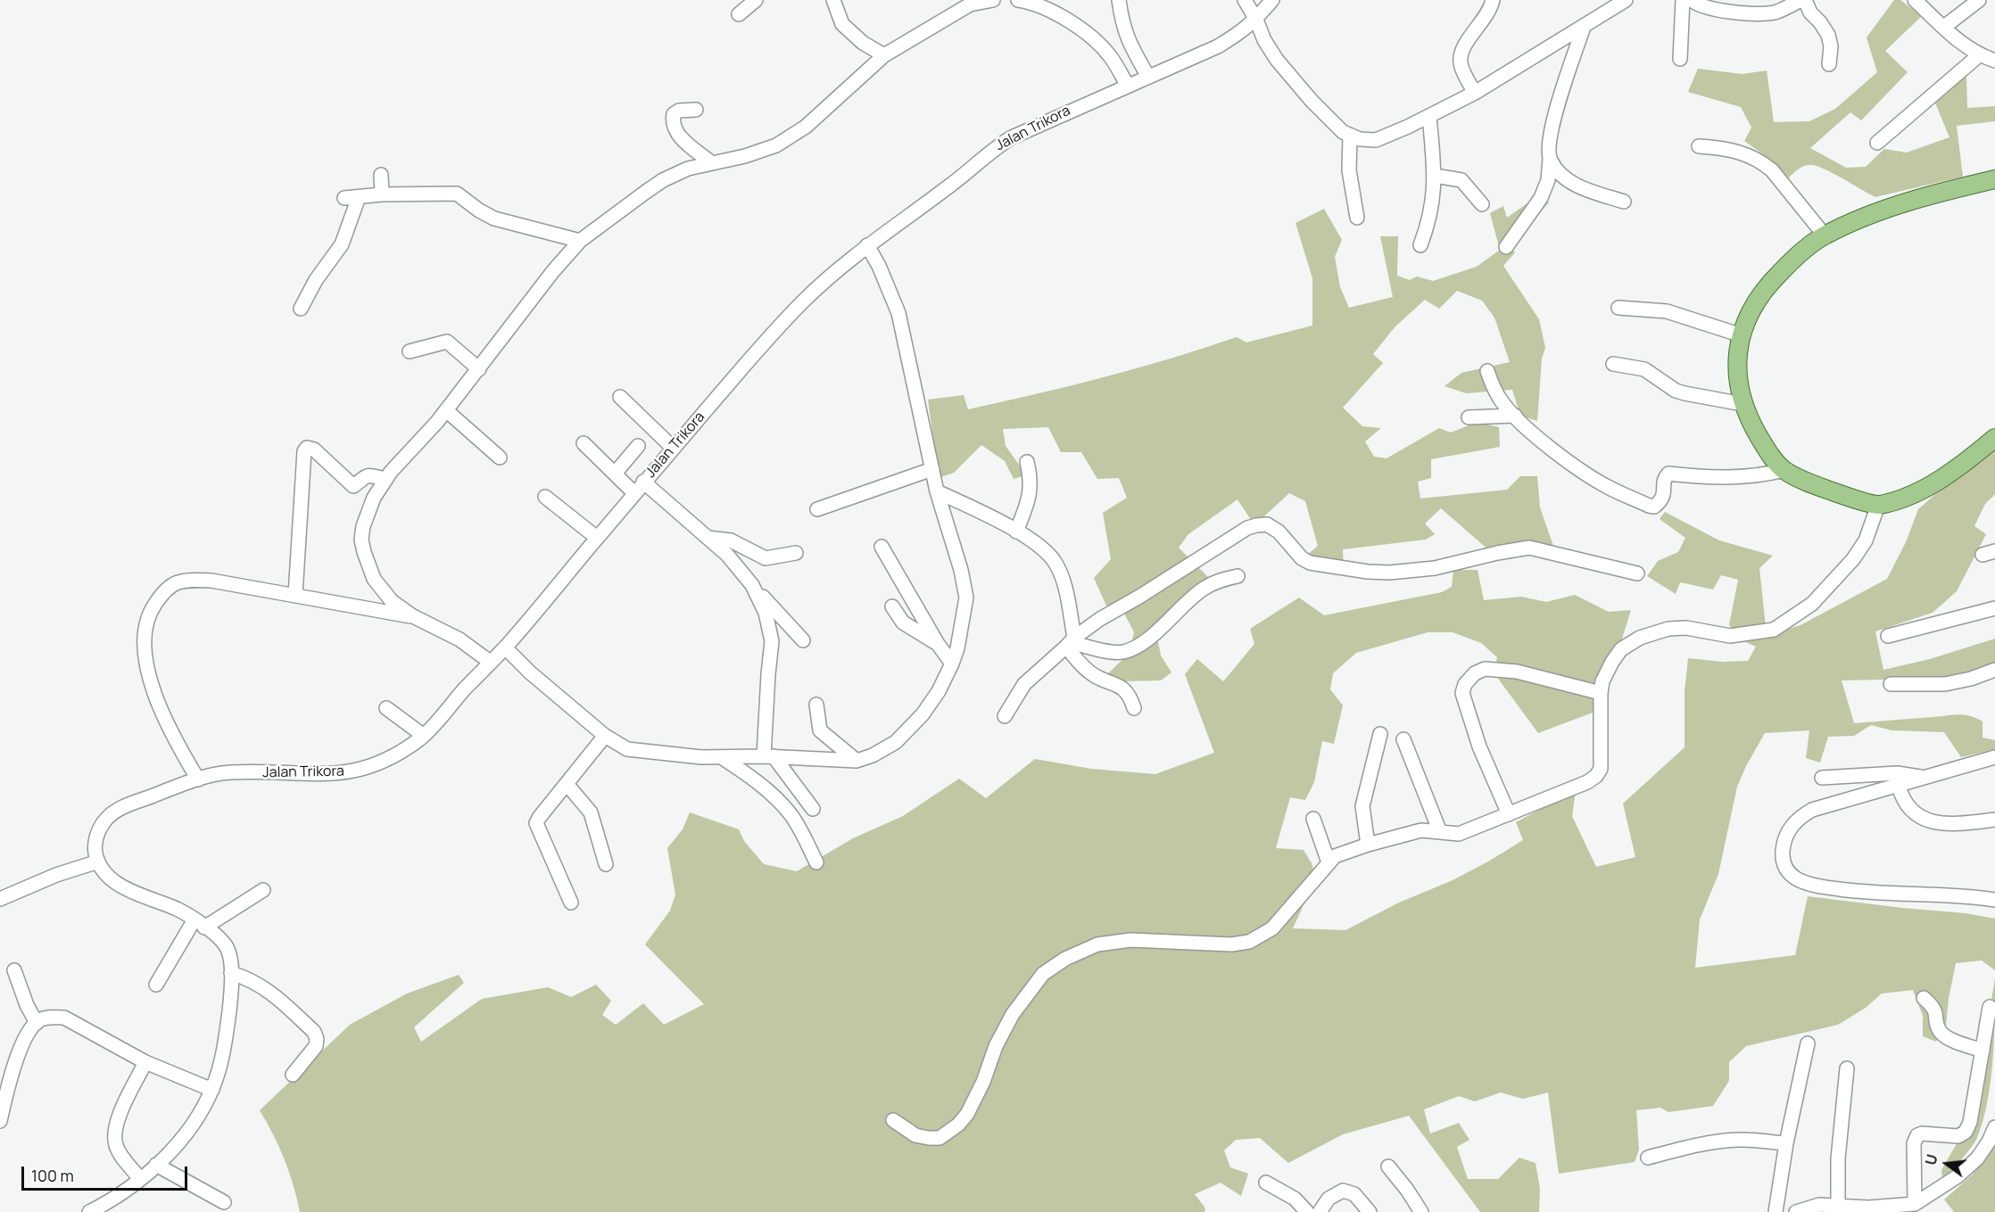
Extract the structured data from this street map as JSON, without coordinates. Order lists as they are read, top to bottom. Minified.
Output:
{"streets":{"street":["Jalan Trikora"]},"scale_bar":"100 m","north":"left"}
